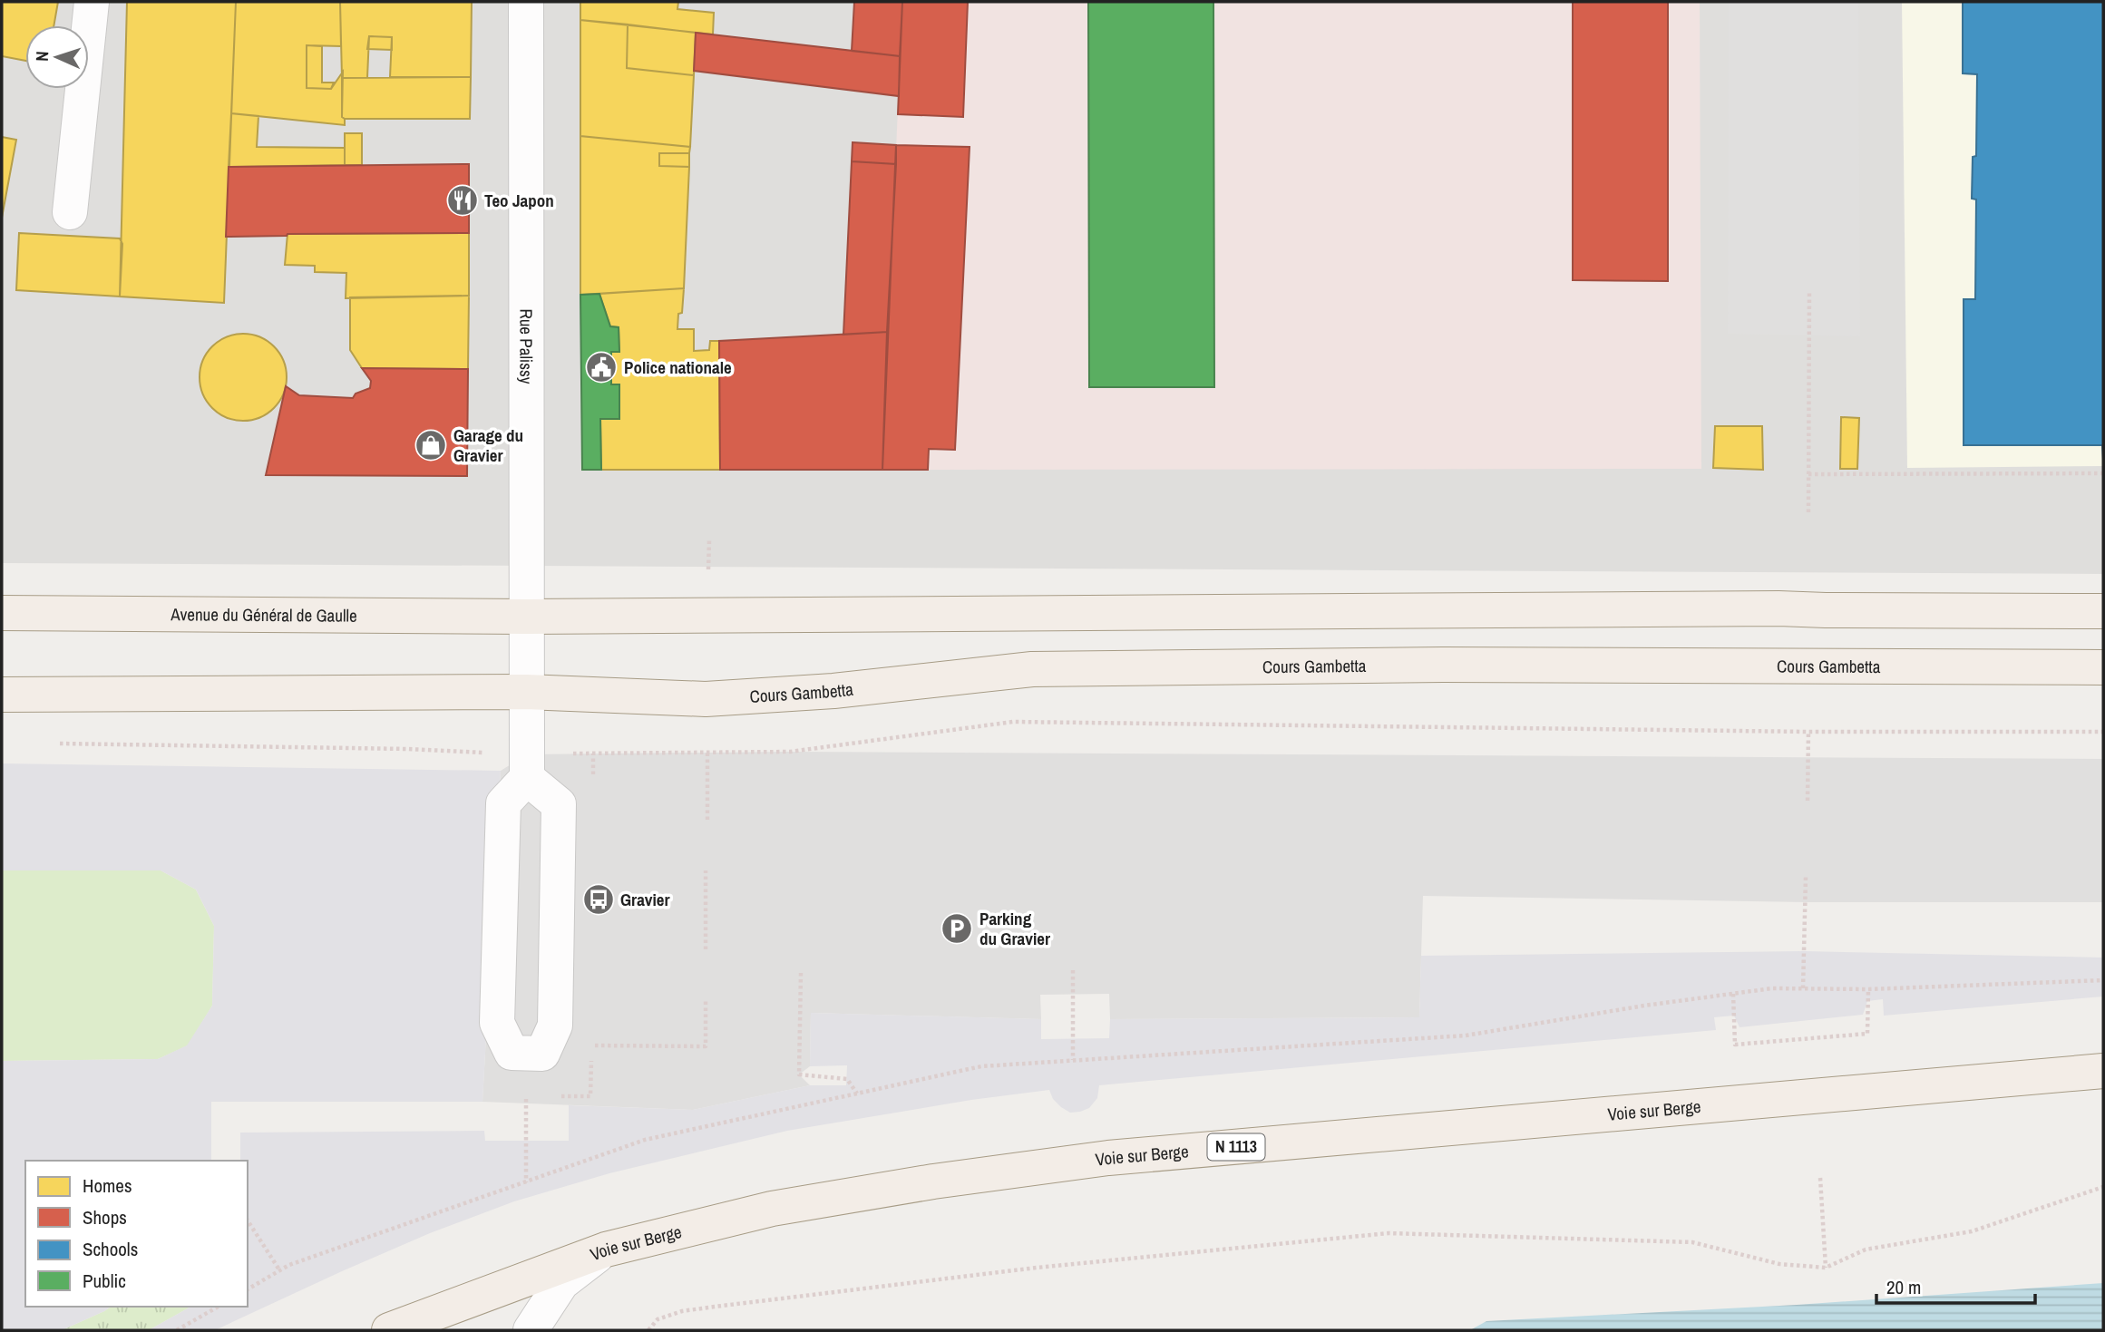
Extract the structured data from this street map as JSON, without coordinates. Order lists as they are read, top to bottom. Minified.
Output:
{"streets":{"main road":["Avenue du Général de Gaulle","Cours Gambetta","Voie sur Berge","N 1113"],"street":["Rue Palissy"]},"crossings":[["Rue Palissy","Avenue du Général de Gaulle"],["Rue Palissy","Cours Gambetta"]],"places":{"restaurant":["Teo Japon"],"public building":["Police nationale"],"shop":["Garage du Gravier"],"bus stop":["Gravier"],"parking":["Parking du Gravier"]},"legend":["Homes","Shops","Schools","Public"],"scale_bar":"20 m","north":"left"}
